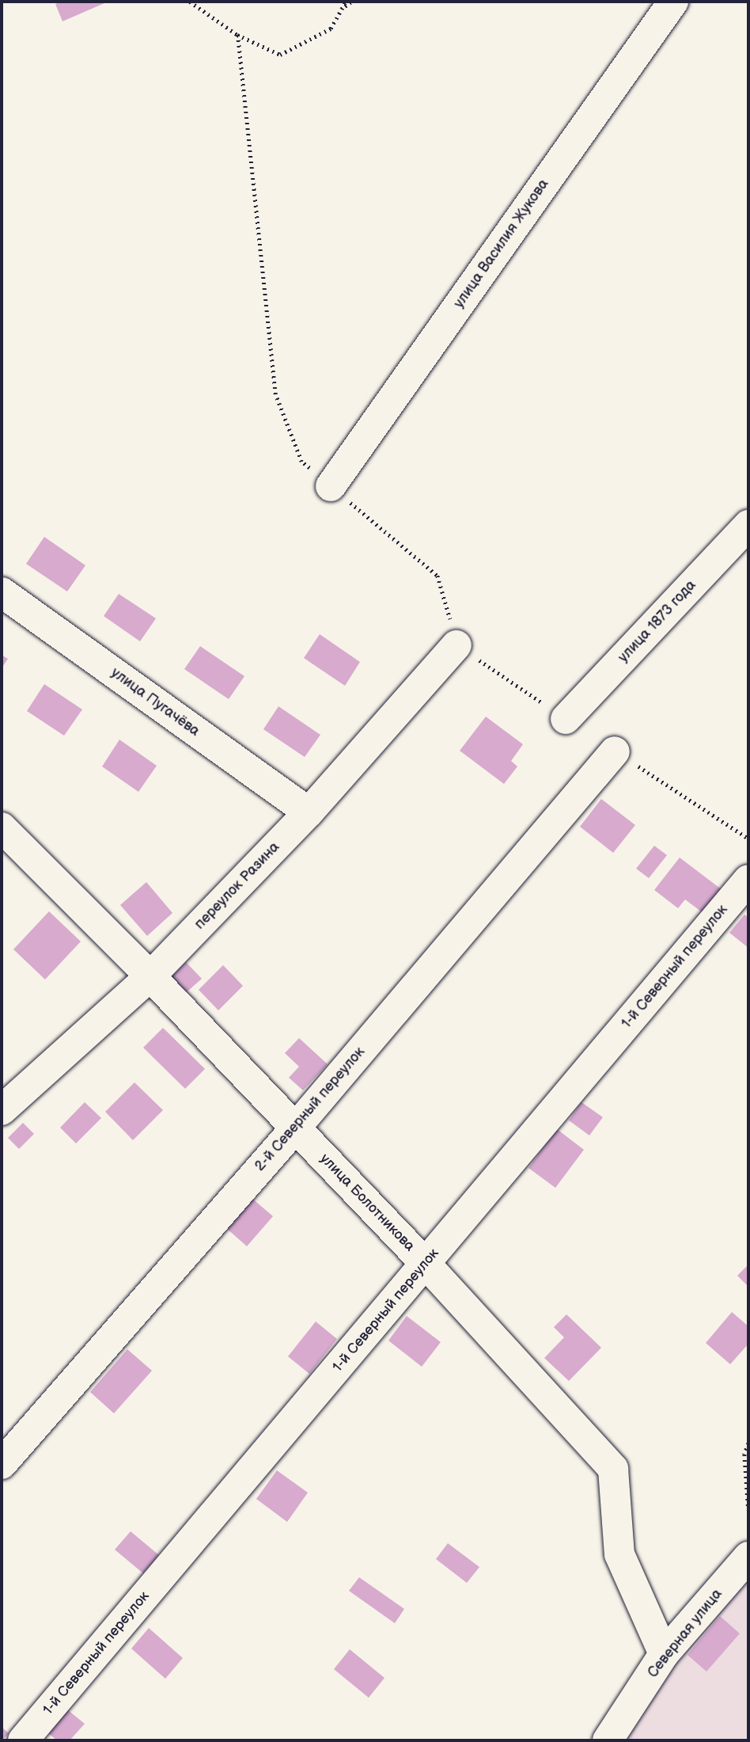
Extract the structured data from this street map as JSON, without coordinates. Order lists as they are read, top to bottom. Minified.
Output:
{"streets":{"street":["улица Василия Жукова","улица 1873 года","улица Пугачёва","переулок Разина","1-й Северный переулок","2-й Северный переулок","улица Болотникова","Северная улица"]},"crossings":[["улица Пугачёва","переулок Разина"],["переулок Разина","улица Болотникова"],["1-й Северный переулок","улица Болотникова"],["2-й Северный переулок","улица Болотникова"],["улица Болотникова","Северная улица"]]}
